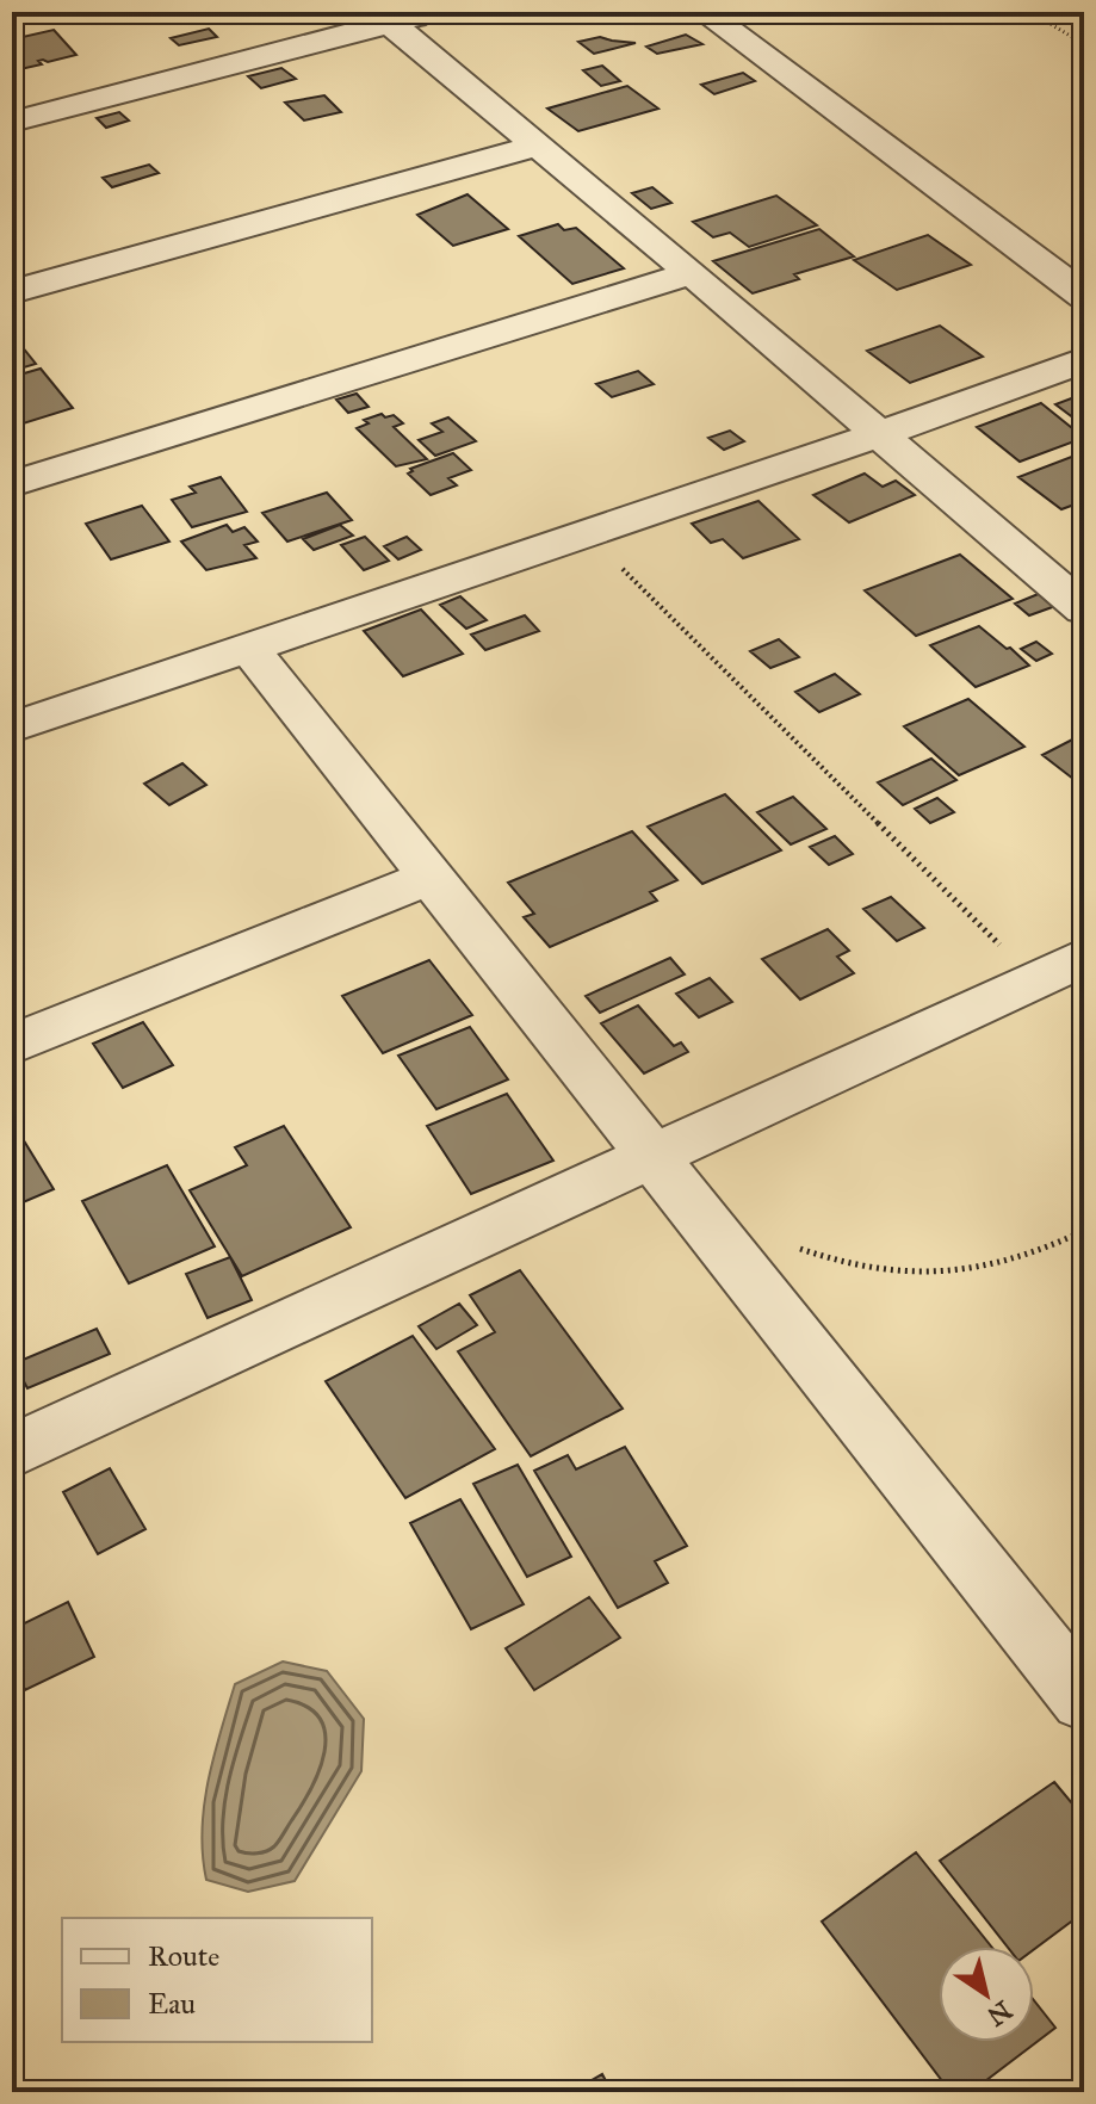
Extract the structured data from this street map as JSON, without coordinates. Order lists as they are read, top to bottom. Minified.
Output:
{"legend":["Route","Eau"],"north":"bottom right"}
